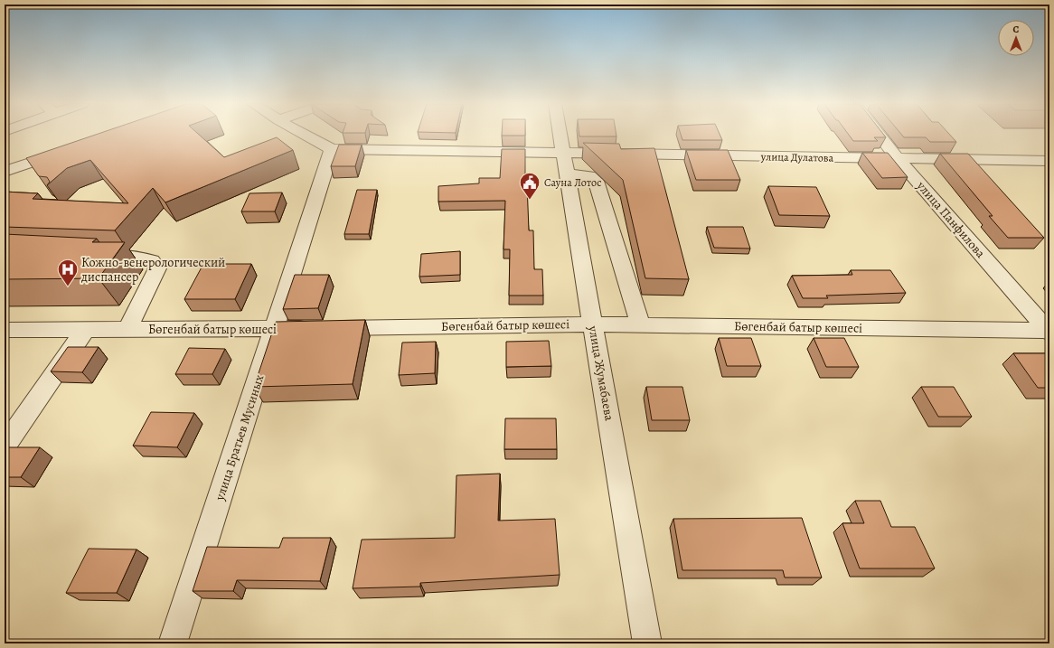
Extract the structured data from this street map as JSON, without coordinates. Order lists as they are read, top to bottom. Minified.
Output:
{"streets":{"street":["улица Дулатова","улица Панфилова","Бөгенбай батыр көшесі","улица Жумабаева","улица Братьев Мусиных"]},"crossings":[["улица Дулатова","улица Панфилова"],["улица Дулатова","улица Жумабаева"],["улица Дулатова","улица Братьев Мусиных"],["улица Панфилова","Бөгенбай батыр көшесі"],["Бөгенбай батыр көшесі","улица Жумабаева"],["Бөгенбай батыр көшесі","улица Братьев Мусиных"]],"places":{"public building":["Сауна Лотос"],"hospital":["Кожно-венерологический диспансер"]},"north":"top"}
